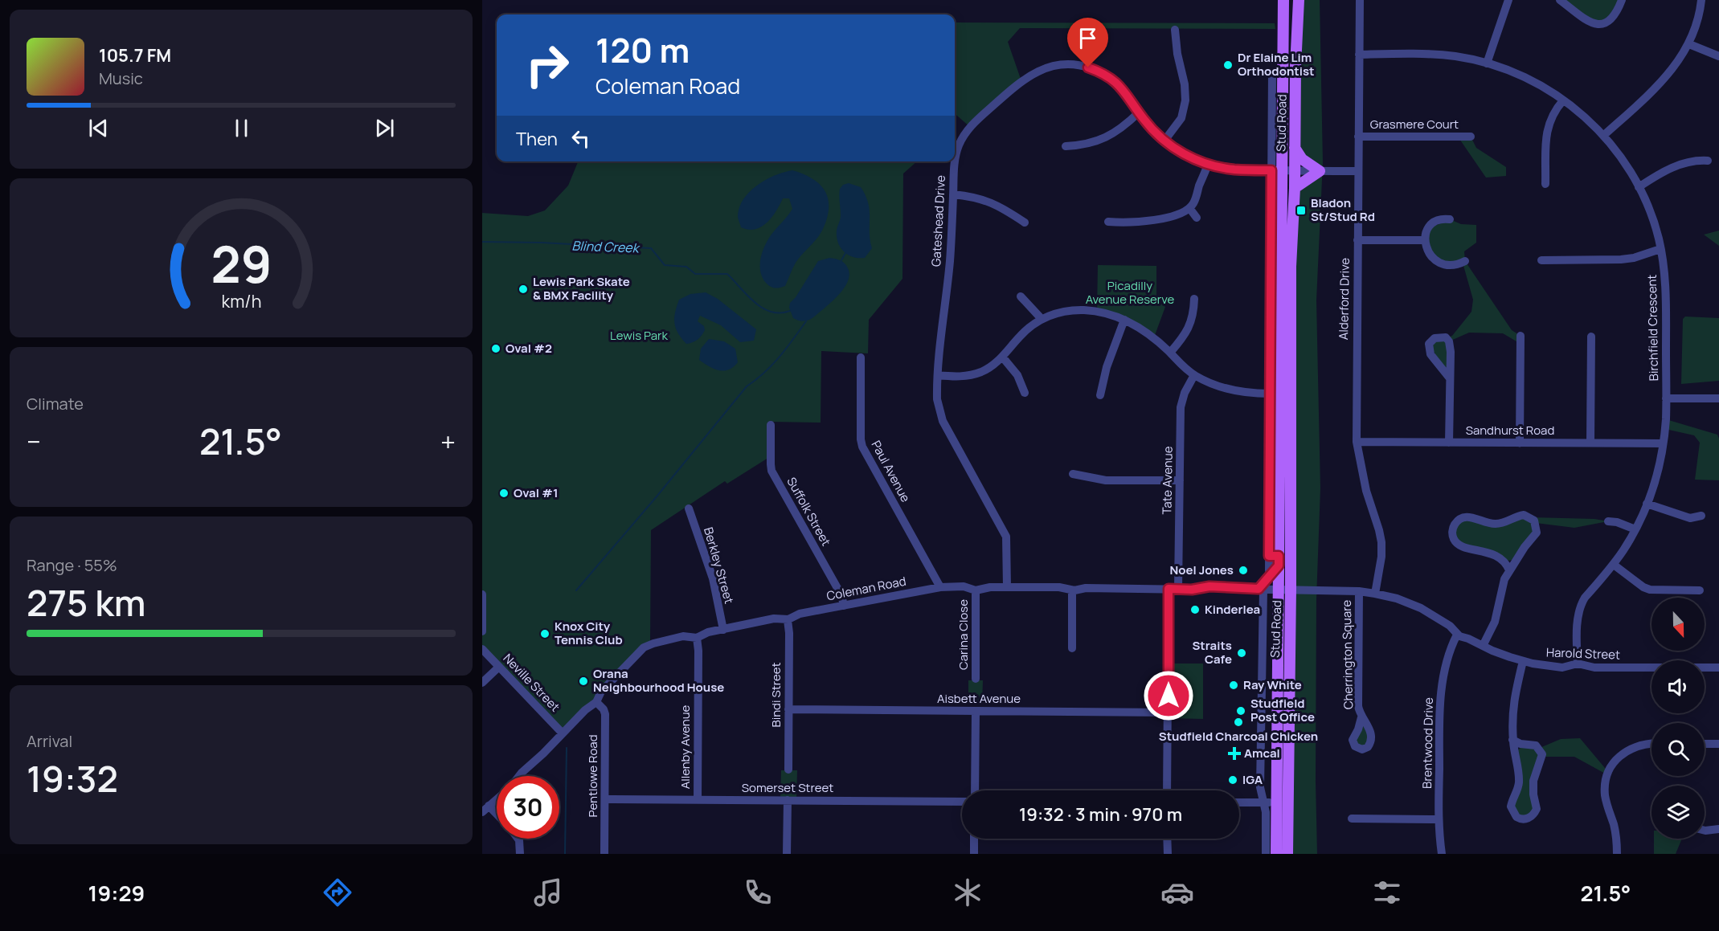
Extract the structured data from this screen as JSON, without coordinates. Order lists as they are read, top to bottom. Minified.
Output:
{"streets":{"main road":["Stud Road"],"street":["Grasmere Court","Gateshead Drive","Alderford Drive","Birchfield Crescent","Sandhurst Road","Paul Avenue","Tate Avenue","Suffolk Street","Berkley Street","Coleman Road","Carina Close","Harold Street","Cherrington Square","Neville Street","Bindi Street","Aisbett Avenue","Brentwood Drive","Allenby Avenue","Pentlowe Road","Somerset Street"]},"crossings":[["Stud Road","Gateshead Drive"],["Stud Road","Coleman Road"],["Stud Road","Harold Street"],["Grasmere Court","Alderford Drive"],["Gateshead Drive","Alderford Drive"],["Gateshead Drive","Coleman Road"],["Alderford Drive","Birchfield Crescent"],["Alderford Drive","Sandhurst Road"],["Alderford Drive","Harold Street"],["Birchfield Crescent","Sandhurst Road"],["Birchfield Crescent","Harold Street"],["Paul Avenue","Coleman Road"],["Tate Avenue","Coleman Road"],["Suffolk Street","Coleman Road"],["Berkley Street","Coleman Road"],["Coleman Road","Carina Close"],["Coleman Road","Harold Street"],["Coleman Road","Neville Street"],["Coleman Road","Bindi Street"],["Coleman Road","Allenby Avenue"],["Coleman Road","Pentlowe Road"],["Harold Street","Cherrington Square"],["Harold Street","Brentwood Drive"],["Bindi Street","Aisbett Avenue"],["Allenby Avenue","Somerset Street"],["Pentlowe Road","Somerset Street"]],"water":["Blind Creek"],"parks":["Picadilly Avenue Reserve","Lewis Park"],"places":{"other":["Dr Elaine Lim Orthodontist","Lewis Park Skate & BMX Facility","Oval #2","Oval #1","Noel Jones","Kinderlea","Knox City Tennis Club","Straits Cafe","Orana Neighbourhood House","Ray White","Studfield Post Office","Studfield Charcoal Chicken","IGA"],"transit":["Bladon St/Stud Rd"],"health":["Amcal"]},"north":"bottom","page":{"turn":["120 m","Coleman Road"],"song":["105.7 FM","Music"],"then":"Then","tile":["Climate",["Range · 55%","275 km"],["Arrival","19:32"]],"heat":["−","21.5°","+"],"limit":"30","trip":"19:32 · 3 min · 970 m","tabs":["19:29","21.5°"],"gauge":["29","km/h"]}}
